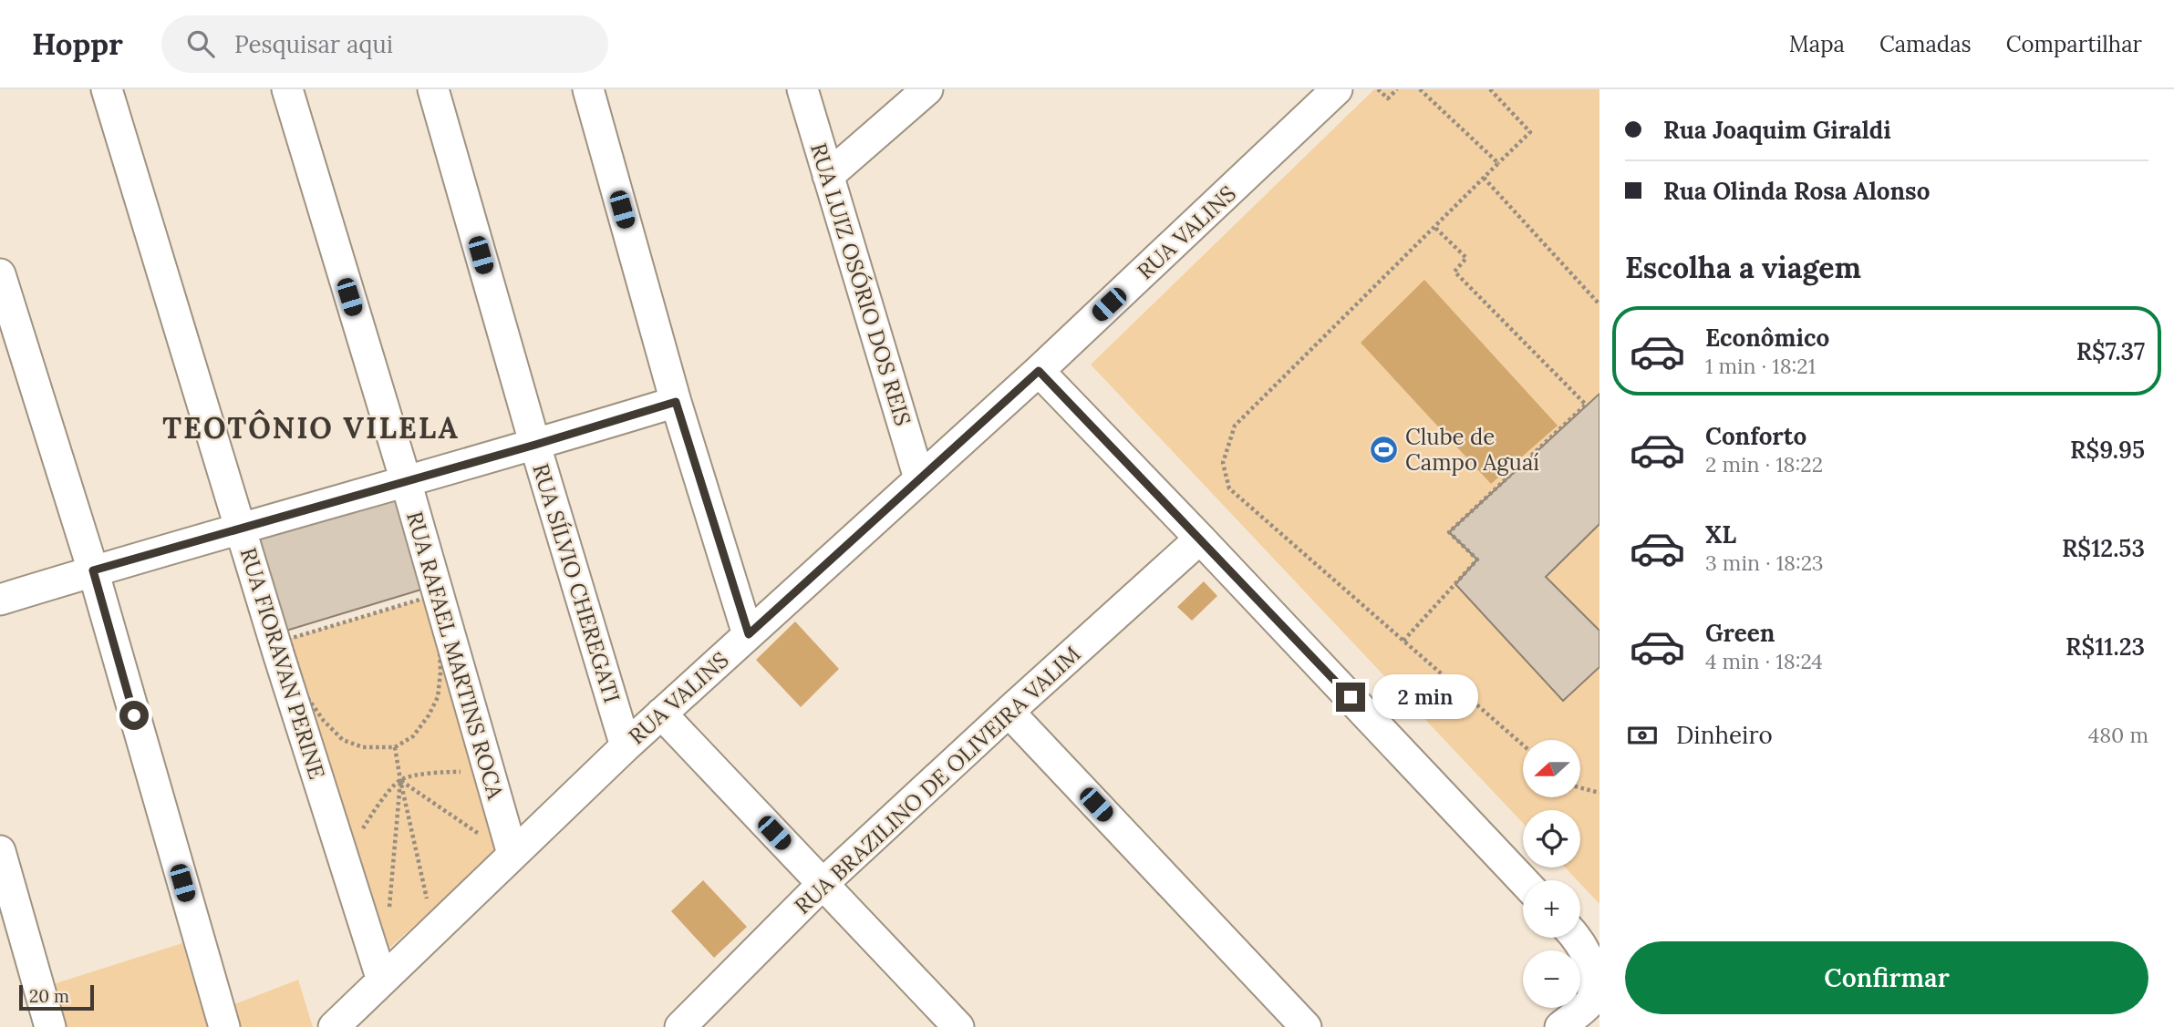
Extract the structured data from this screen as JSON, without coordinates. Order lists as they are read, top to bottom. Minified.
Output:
{"streets":{"street":["RUA VALINS","RUA LUIZ OSÓRIO DOS REIS","RUA SÍLVIO CHEREGATI","RUA RAFAEL MARTINS ROCA","RUA FIORAVAN PERINE","RUA BRAZILINO DE OLIVEIRA VALIM"]},"crossings":[["RUA VALINS","RUA LUIZ OSÓRIO DOS REIS"],["RUA VALINS","RUA SÍLVIO CHEREGATI"],["RUA VALINS","RUA RAFAEL MARTINS ROCA"],["RUA VALINS","RUA FIORAVAN PERINE"]],"districts":["TEOTÔNIO VILELA"],"places":{"sports":["Clube de Campo Aguaí"]},"scale_bar":"20 m","north":"left","page":{"header":"Hoppr","search":"Pesquisar aqui","nav":["Mapa","Camadas","Compartilhar"],"banner":["Rua Joaquim Giraldi","Rua Olinda Rosa Alonso"],"heading":"Escolha a viagem","list":[{"name":"Econômico","note":"1 min · 18:21","value":"R$7.37"},{"name":"Conforto","note":"2 min · 18:22","value":"R$9.95"},{"name":"XL","note":"3 min · 18:23","value":"R$12.53"},{"name":"Green","note":"4 min · 18:24","value":"R$11.23"}],"bubble":"2 min","pay":["Dinheiro","480 m"],"map_buttons":["+","−"],"buttons":"Confirmar","scale":"20 m"}}
